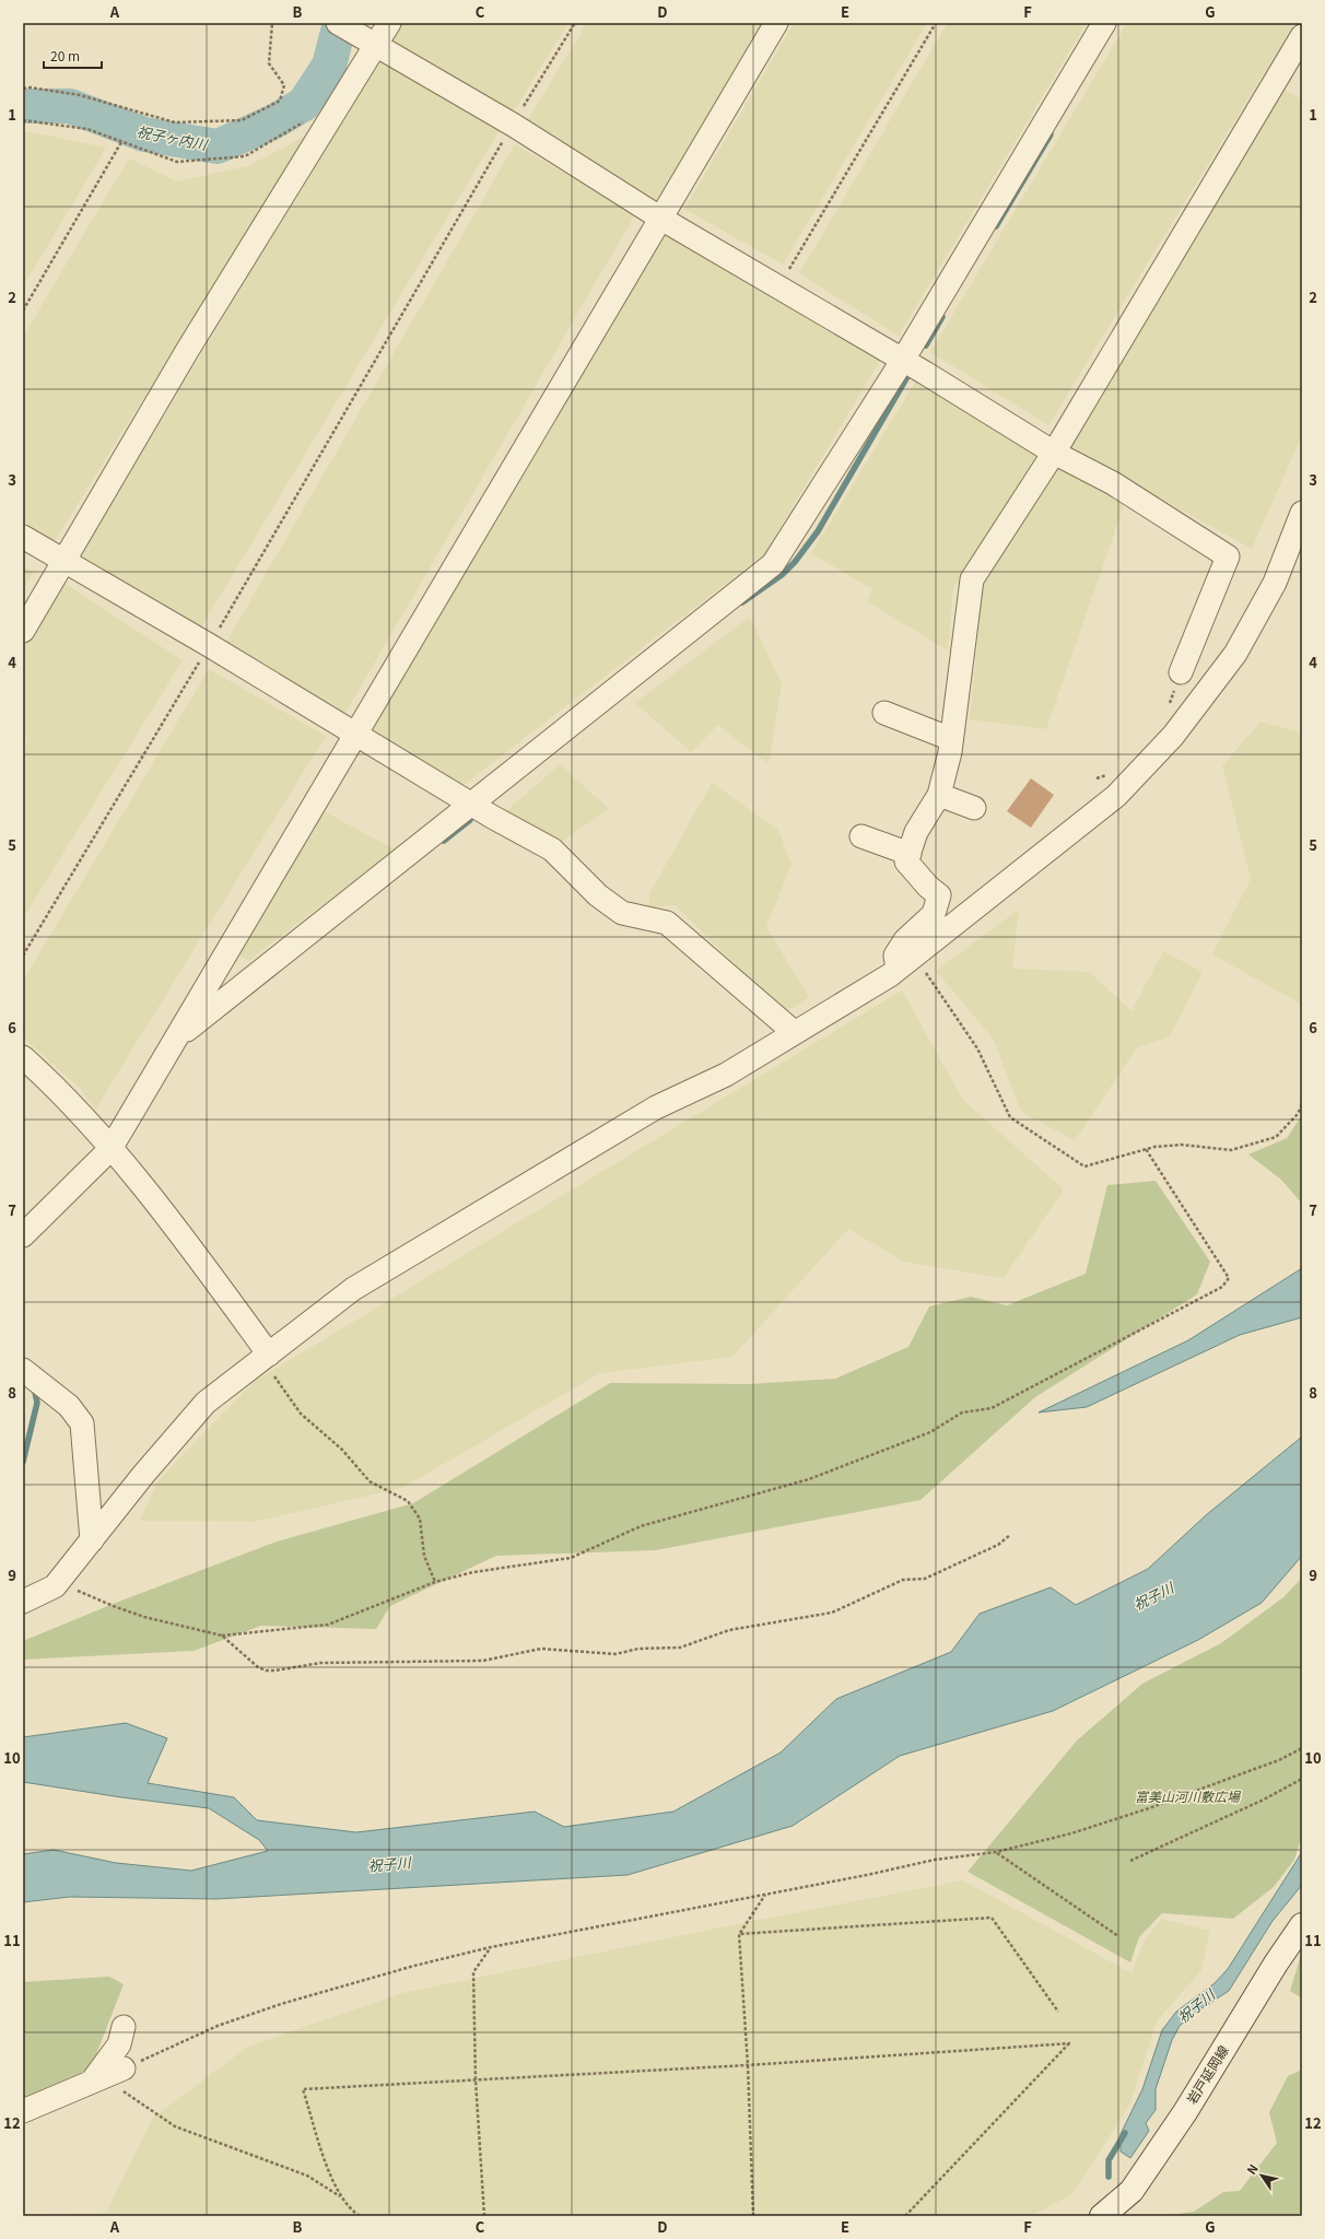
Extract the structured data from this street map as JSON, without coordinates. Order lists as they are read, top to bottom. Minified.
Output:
{"streets":{"main road":["岩戸延岡線"]},"water":["祝子ヶ内川","祝子川"],"parks":["富美山河川敷広場"],"scale_bar":"20 m","north":"top left","grid":{"columns":["A","B","C","D","E","F","G"],"rows":["1","2","3","4","5","6","7","8","9","10","11","12"]}}
